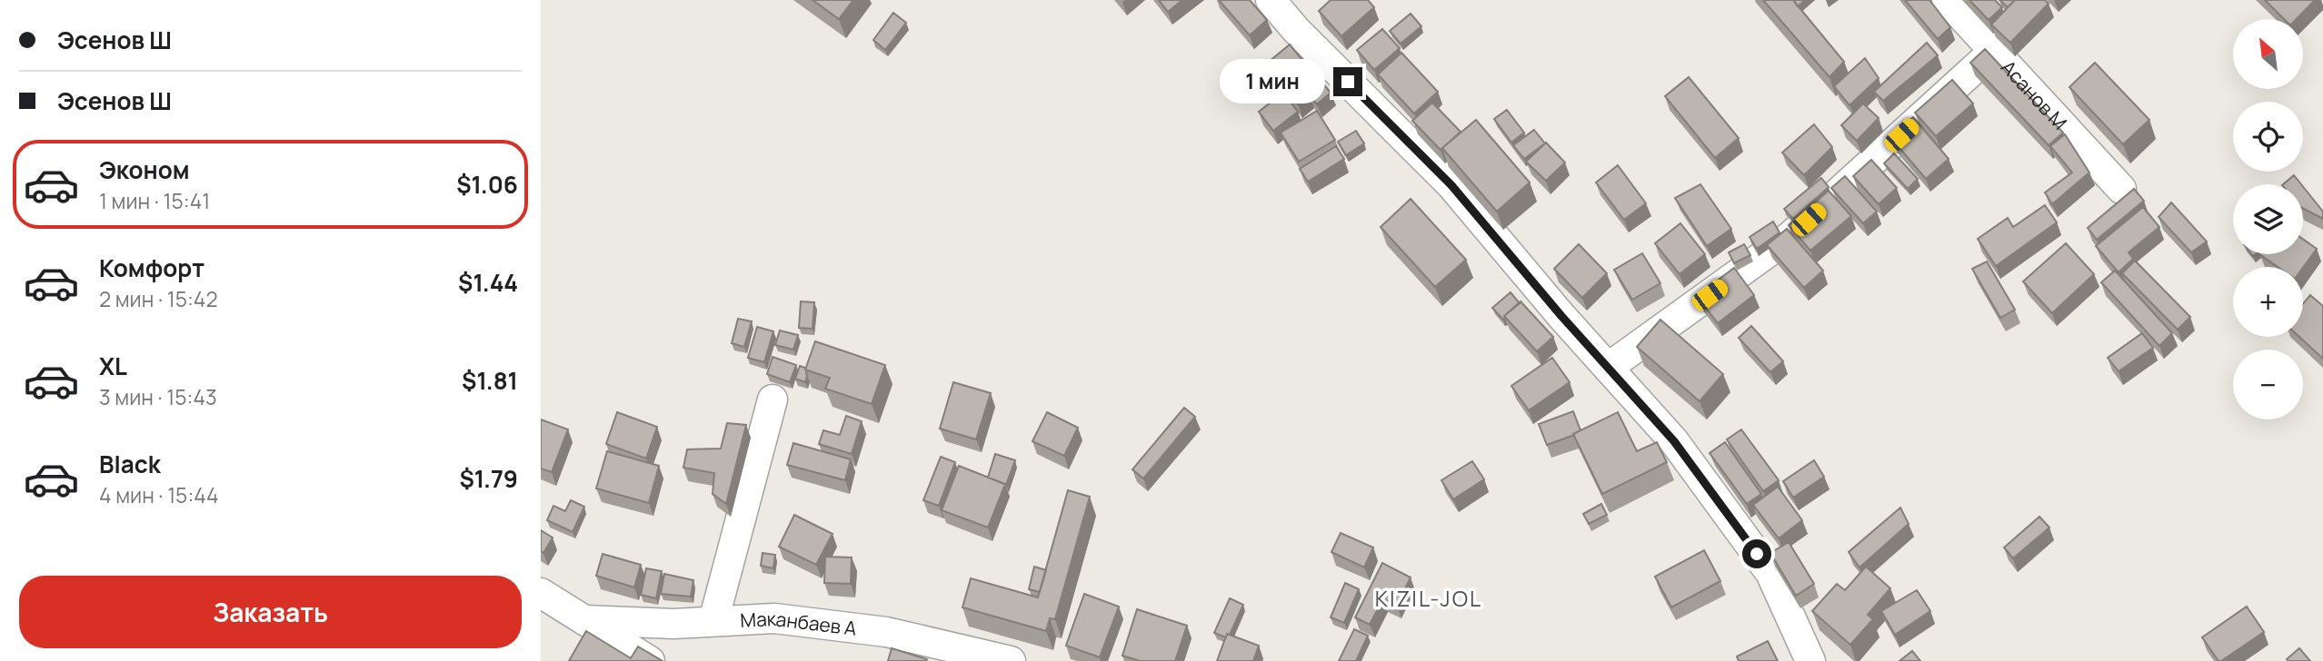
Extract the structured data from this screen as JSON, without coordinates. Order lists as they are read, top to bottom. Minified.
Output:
{"streets":{"street":["Асанов М","Маканбаев А"]},"districts":["KIZIL-JOL"],"north":"top left","page":{"banner":["Эсенов Ш","Эсенов Ш"],"map_buttons":["+","−"],"bubble":"1 мин","list":[{"name":"Эконом","note":"1 мин · 15:41","value":"$1.06"},{"name":"Комфорт","note":"2 мин · 15:42","value":"$1.44"},{"name":"XL","note":"3 мин · 15:43","value":"$1.81"},{"name":"Black","note":"4 мин · 15:44","value":"$1.79"}],"buttons":"Заказать"}}
